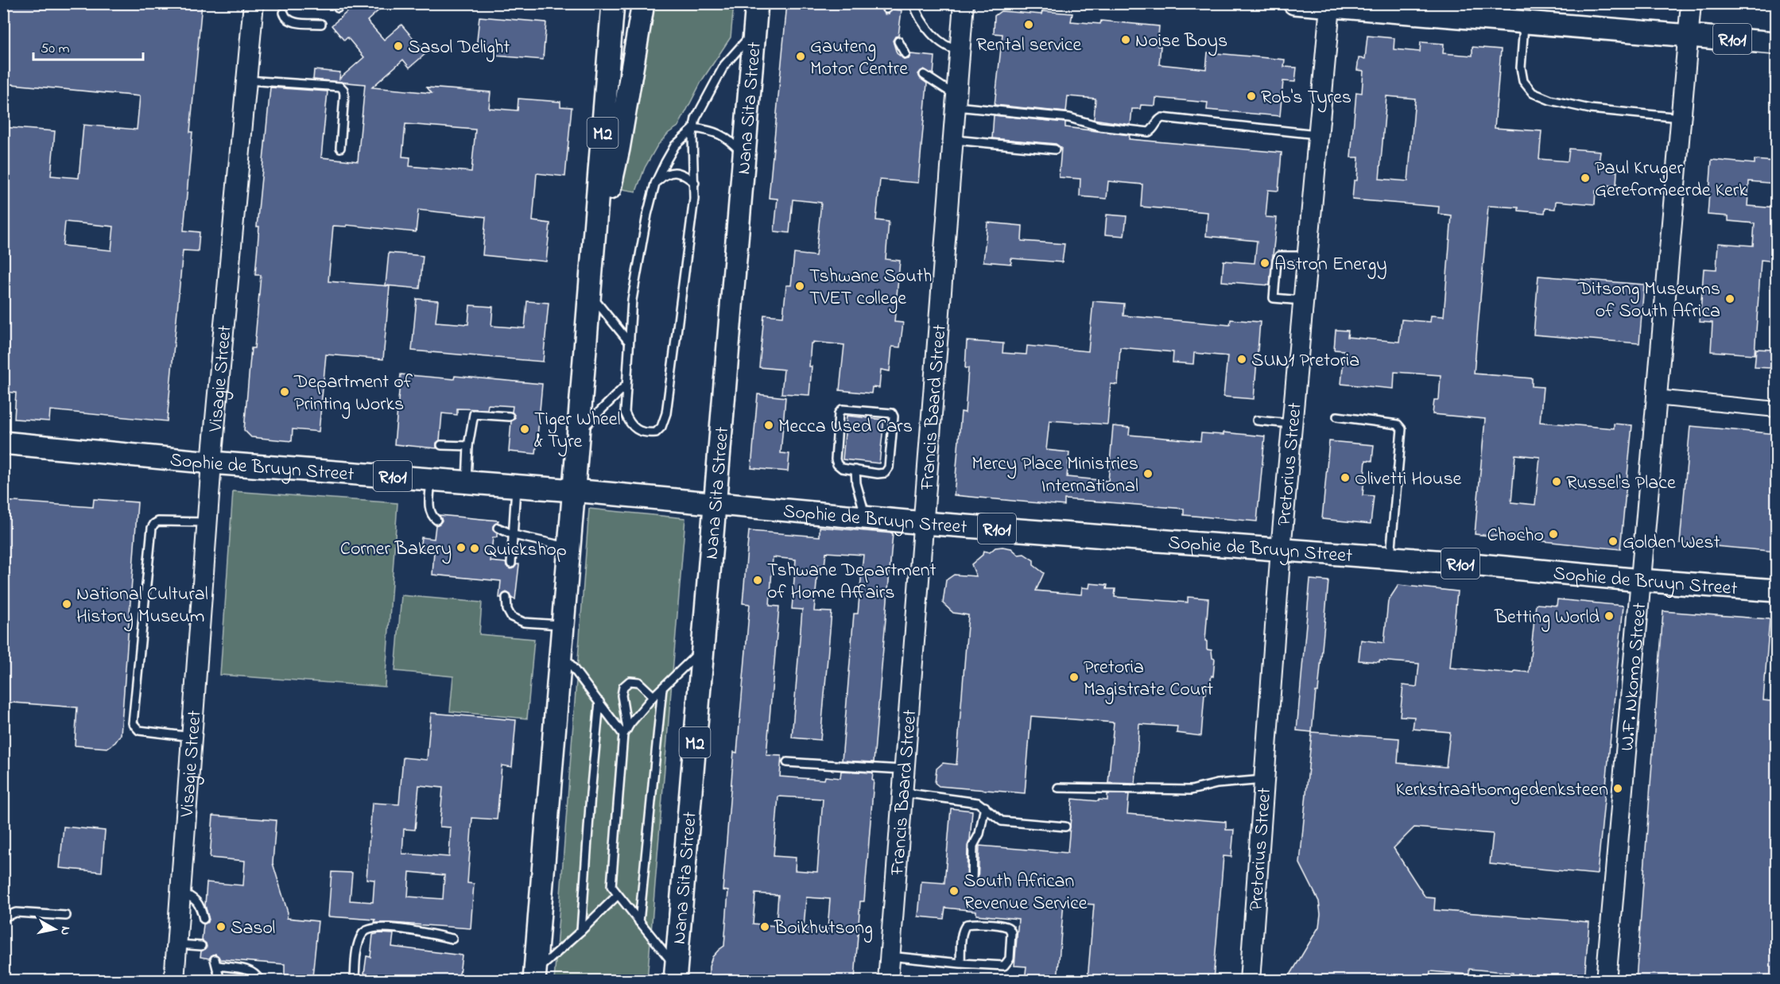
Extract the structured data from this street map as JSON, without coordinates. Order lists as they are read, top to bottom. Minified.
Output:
{"streets":{"main road":["R101","Nana Sita Street","M2","Sophie de Bruyn Street"],"street":["Visagie Street","Francis Baard Street","Pretorius Street","W.F. Nkomo Street"]},"crossings":[["R101","Pretorius Street"],["R101","W.F. Nkomo Street"],["Nana Sita Street","Sophie de Bruyn Street"],["M2","Sophie de Bruyn Street"],["Visagie Street","Sophie de Bruyn Street"],["Francis Baard Street","Sophie de Bruyn Street"],["Pretorius Street","Sophie de Bruyn Street"],["Sophie de Bruyn Street","W.F. Nkomo Street"]],"places":["Rental service","Noise Boys","Sasol Delight","Gauteng Motor Centre","Rob's Tyres","Paul Kruger Gereformeerde Kerk","Astron Energy","Tshwane South TVET college","Ditsong Museums of South Africa","SUN1 Pretoria","Department of Printing Works","Mecca Used Cars","Tiger Wheel & Tyre","Mercy Place Ministries International","Olivetti House","Russel's Place","Chocho","Golden West","Corner Bakery","Quickshop","Tshwane Department of Home Affairs","National Cultural History Museum","Betting World","Pretoria Magistrate Court","Kerkstraatbomgedenksteen","South African Revenue Service","Sasol","Boikhutsong"],"scale_bar":"50 m","north":"right"}
